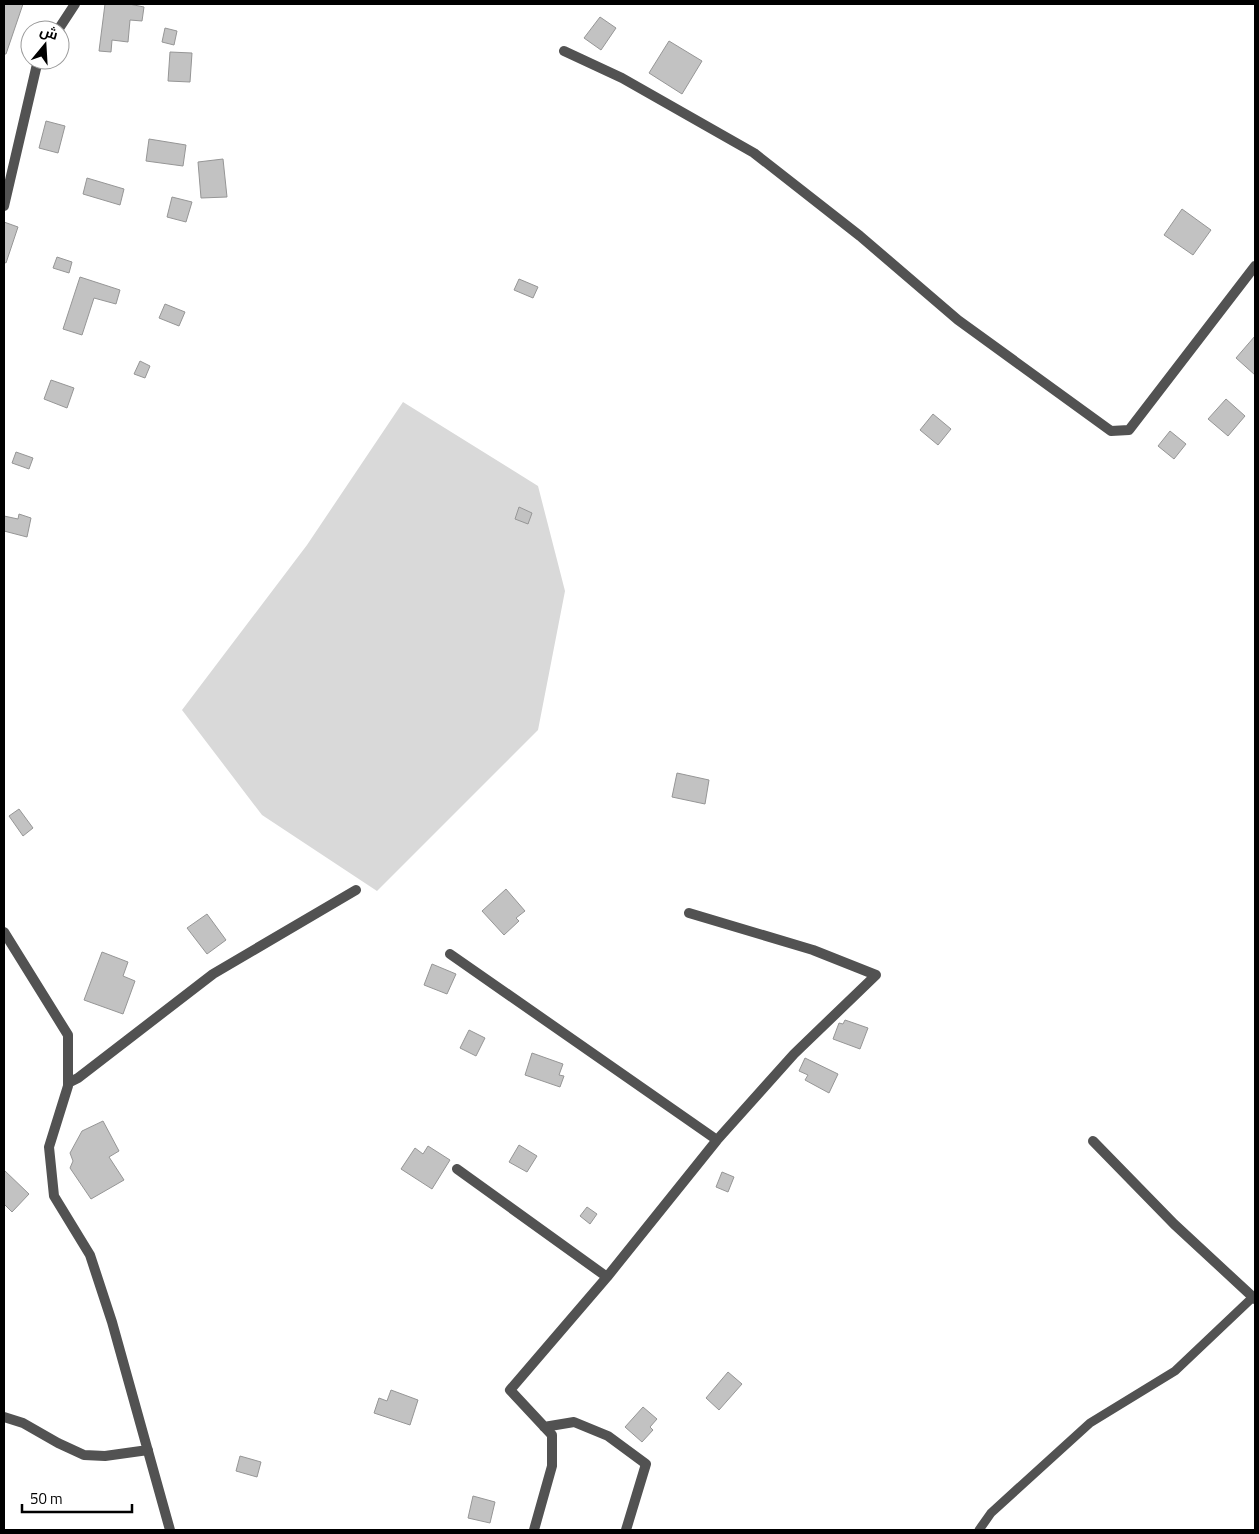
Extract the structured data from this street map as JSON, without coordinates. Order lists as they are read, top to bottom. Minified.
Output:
{"scale_bar":"50 m","north":"top"}
